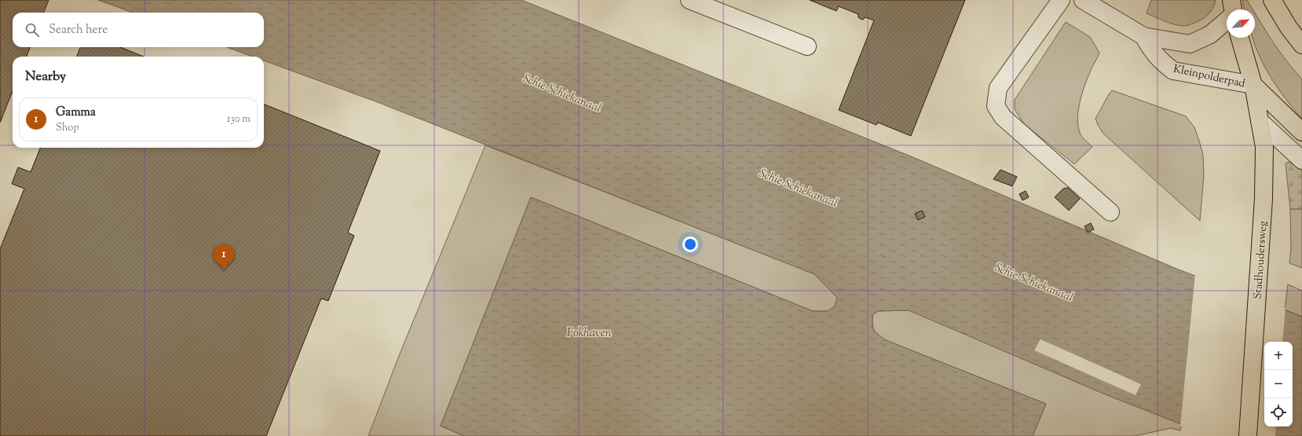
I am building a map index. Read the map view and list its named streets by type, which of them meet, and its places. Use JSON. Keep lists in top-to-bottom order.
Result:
{
  "streets": {
    "main road": ["Stadhoudersweg"],
    "street": ["Kleinpolderpad"]
  },
  "crossings": [
    ["Kleinpolderpad", "Stadhoudersweg"]
  ],
  "water": ["Schie-Schiekanaal", "Fokhaven"],
  "north": "top right",
  "page": {
    "search": "Search here",
    "heading": "Nearby",
    "list": [
      {
        "mark": "1",
        "name": "Gamma",
        "note": "Shop",
        "value": "130 m"
      }
    ],
    "pins": "1",
    "map_buttons": ["+", "−"]
  }
}
